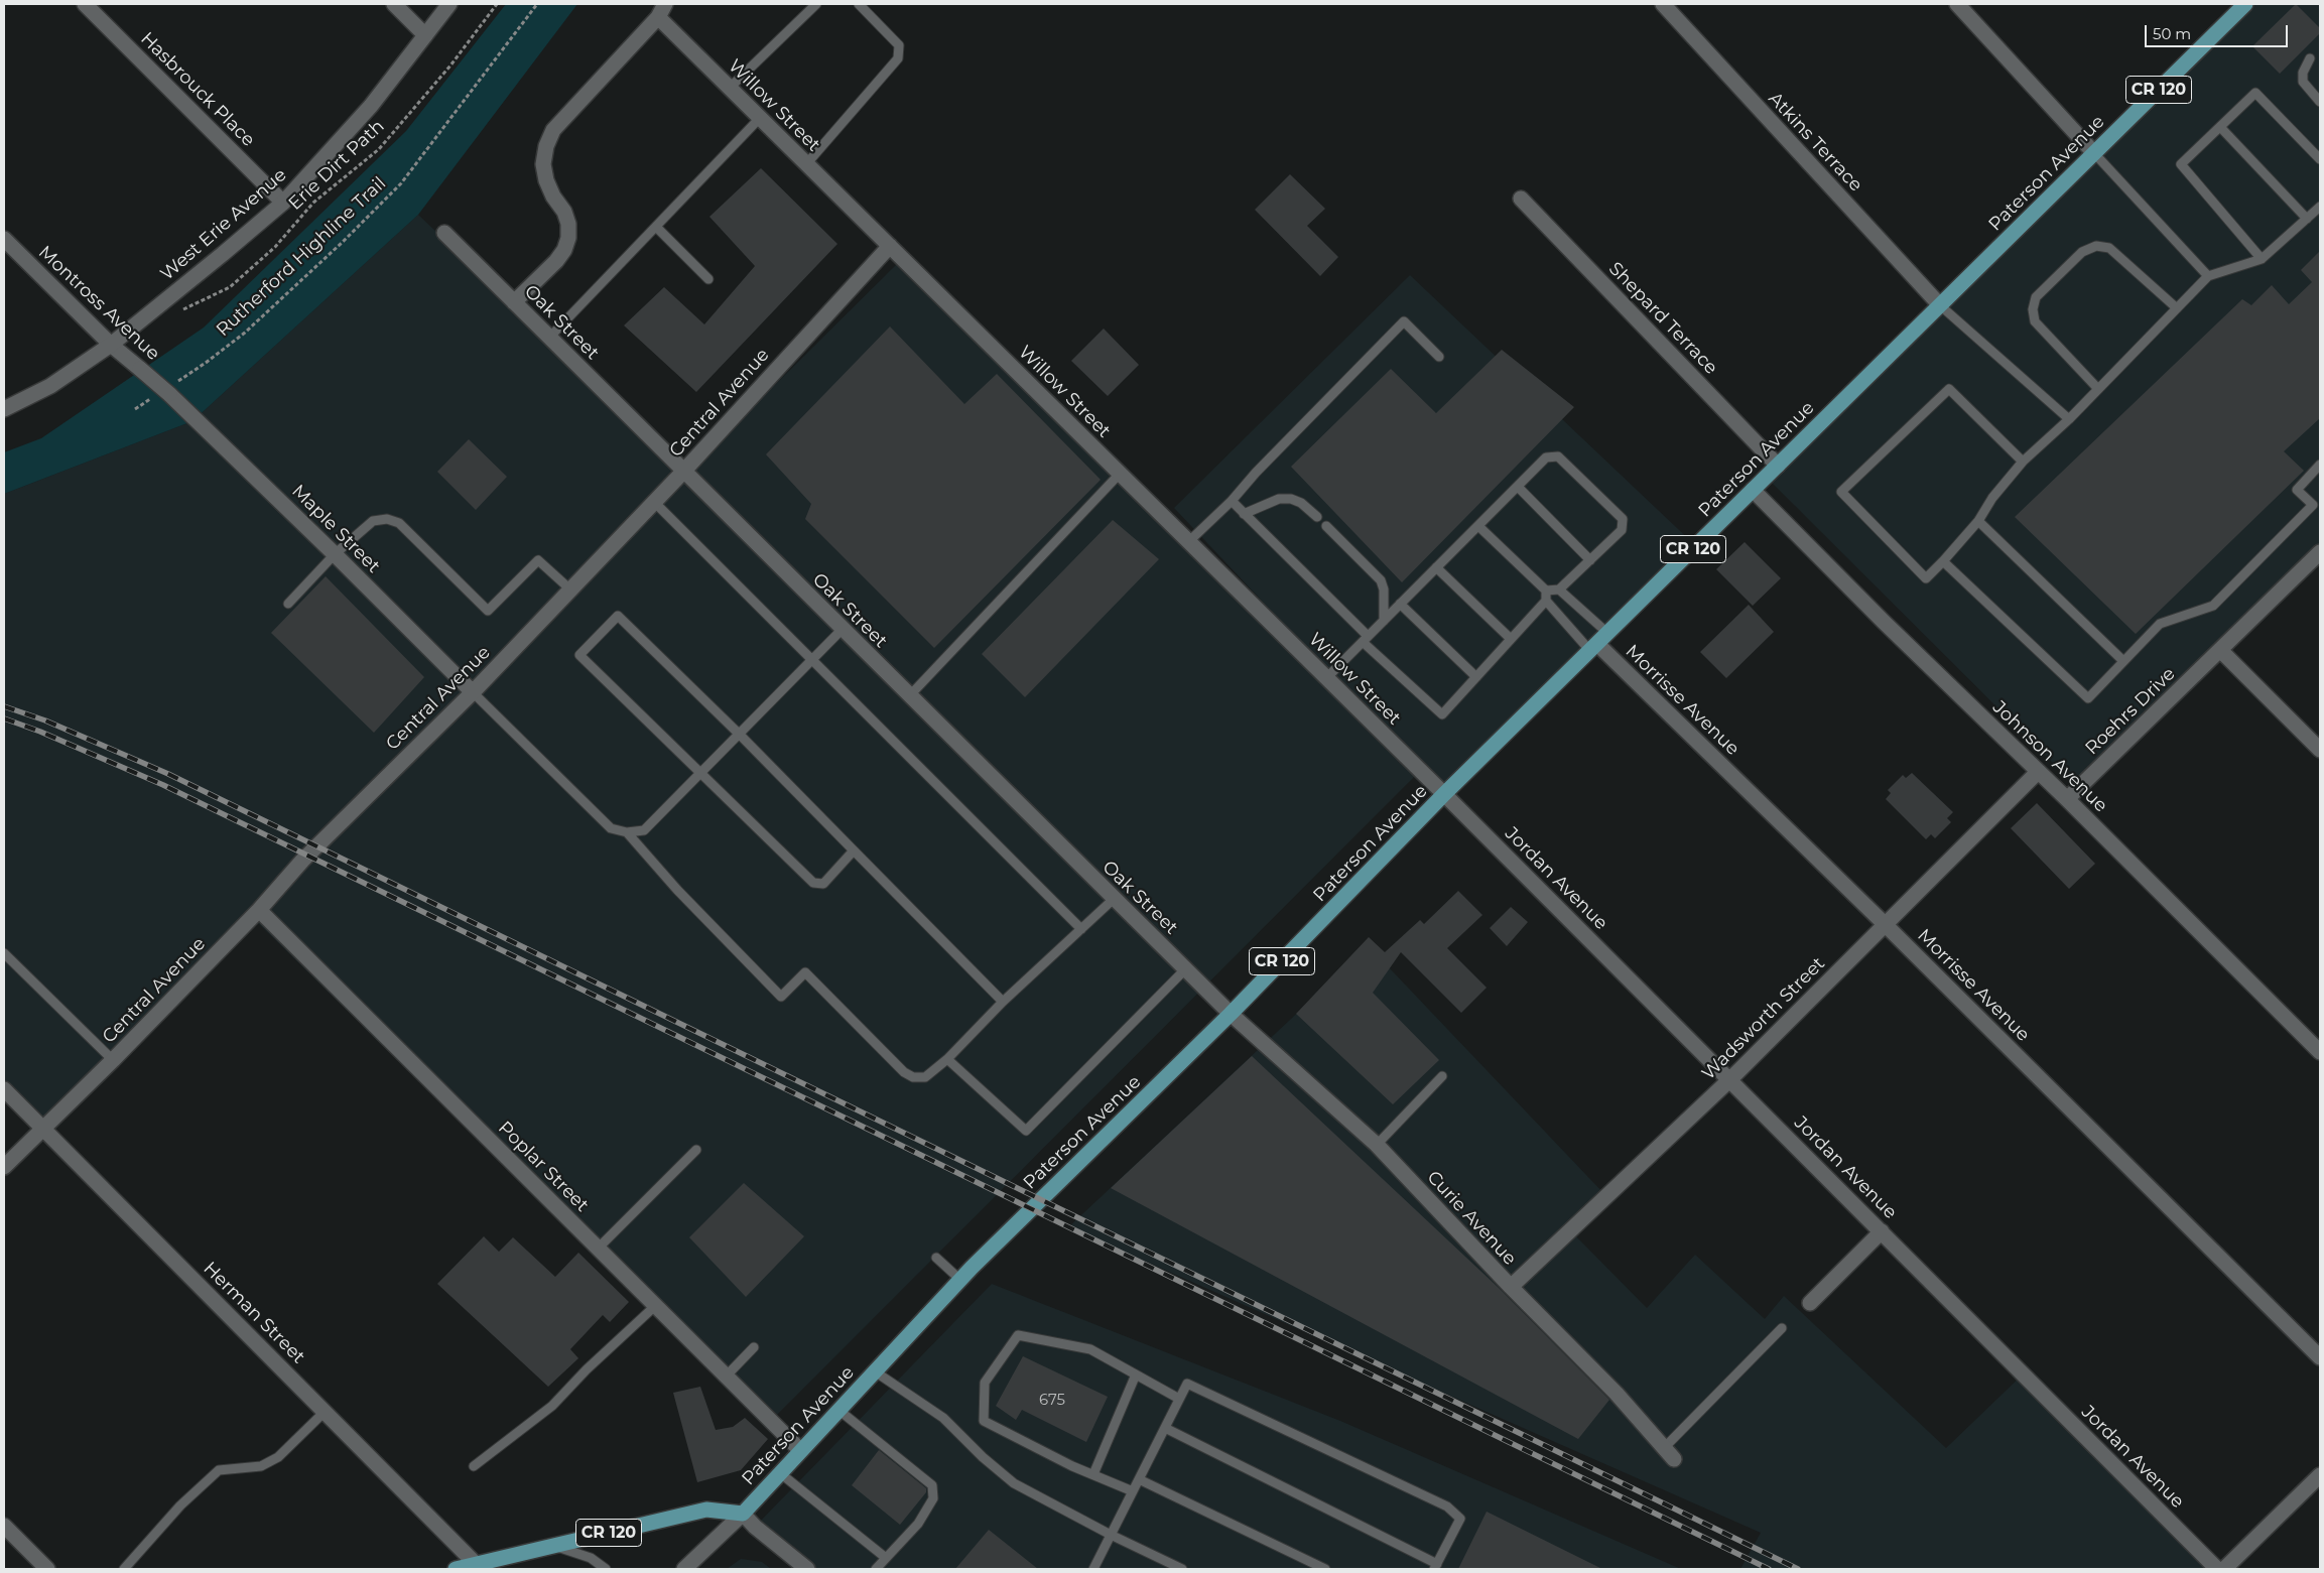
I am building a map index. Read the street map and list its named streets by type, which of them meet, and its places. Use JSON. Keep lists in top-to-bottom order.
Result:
{
  "streets": {
    "main road": ["CR 120", "Paterson Avenue"],
    "street": [
      "Hasbrouck Place",
      "Willow Street",
      "Atkins Terrace",
      "West Erie Avenue",
      "Montross Avenue",
      "Shepard Terrace",
      "Oak Street",
      "Central Avenue",
      "Maple Street",
      "Morrisse Avenue",
      "Roehrs Drive",
      "Johnson Avenue",
      "Jordan Avenue",
      "Wadsworth Street",
      "Poplar Street",
      "Curie Avenue",
      "Herman Street"
    ],
    "path": ["Erie Dirt Path", "Rutherford Highline Trail"]
  },
  "crossings": [
    ["Hasbrouck Place", "West Erie Avenue"],
    ["Willow Street", "Paterson Avenue"],
    ["Willow Street", "Central Avenue"],
    ["Willow Street", "Jordan Avenue"],
    ["Atkins Terrace", "Paterson Avenue"],
    ["Paterson Avenue", "Shepard Terrace"],
    ["Paterson Avenue", "Oak Street"],
    ["Paterson Avenue", "Morrisse Avenue"],
    ["Paterson Avenue", "Johnson Avenue"],
    ["Paterson Avenue", "Jordan Avenue"],
    ["Paterson Avenue", "Poplar Street"],
    ["Paterson Avenue", "Curie Avenue"],
    ["Paterson Avenue", "Herman Street"],
    ["West Erie Avenue", "Montross Avenue"],
    ["Rutherford Highline Trail", "Montross Avenue"],
    ["Rutherford Highline Trail", "Maple Street"],
    ["Montross Avenue", "Maple Street"],
    ["Oak Street", "Central Avenue"],
    ["Oak Street", "Curie Avenue"],
    ["Central Avenue", "Maple Street"],
    ["Central Avenue", "Poplar Street"],
    ["Central Avenue", "Herman Street"],
    ["Morrisse Avenue", "Wadsworth Street"],
    ["Roehrs Drive", "Johnson Avenue"],
    ["Johnson Avenue", "Wadsworth Street"],
    ["Jordan Avenue", "Wadsworth Street"],
    ["Wadsworth Street", "Curie Avenue"]
  ],
  "house_numbers": ["675"],
  "scale_bar": "50 m"
}
